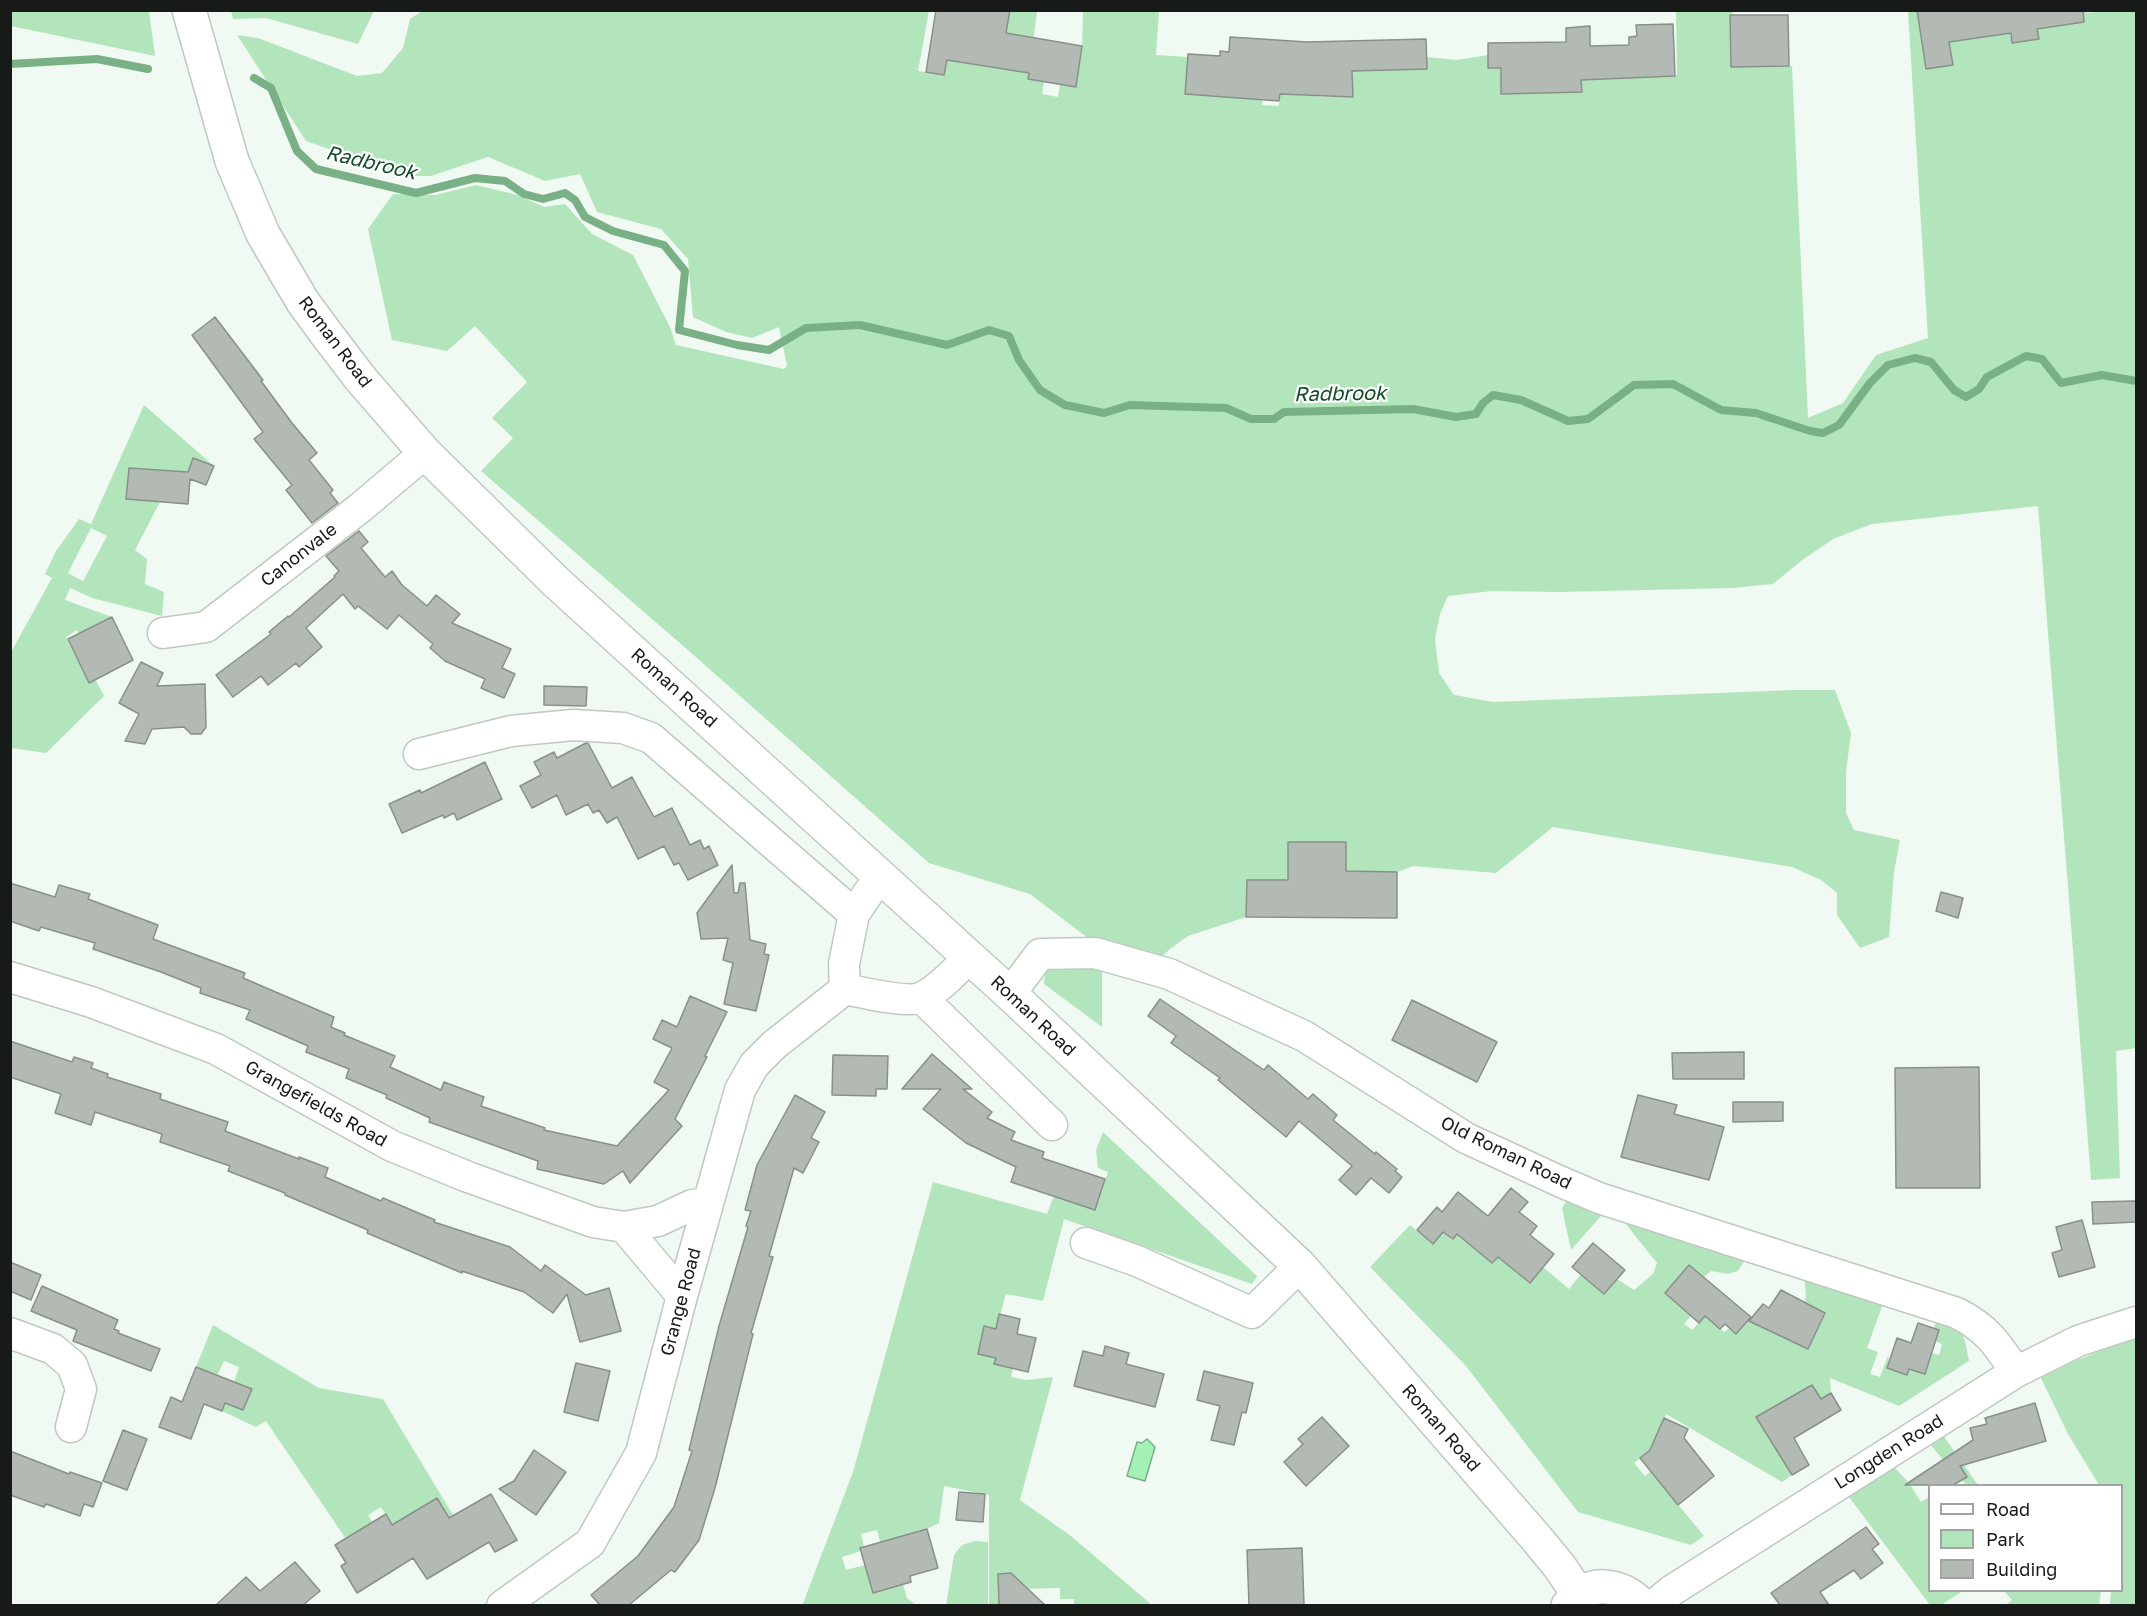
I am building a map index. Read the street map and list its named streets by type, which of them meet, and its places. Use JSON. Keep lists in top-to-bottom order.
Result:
{
  "streets": {
    "main road": ["Roman Road"],
    "street": [
      "Canonvale",
      "Grangefields Road",
      "Old Roman Road",
      "Grange Road",
      "Longden Road"
    ]
  },
  "crossings": [
    ["Roman Road", "Canonvale"],
    ["Roman Road", "Old Roman Road"],
    ["Grangefields Road", "Grange Road"],
    ["Old Roman Road", "Longden Road"]
  ],
  "water": ["Radbrook"],
  "legend": ["Road", "Park", "Building"]
}
